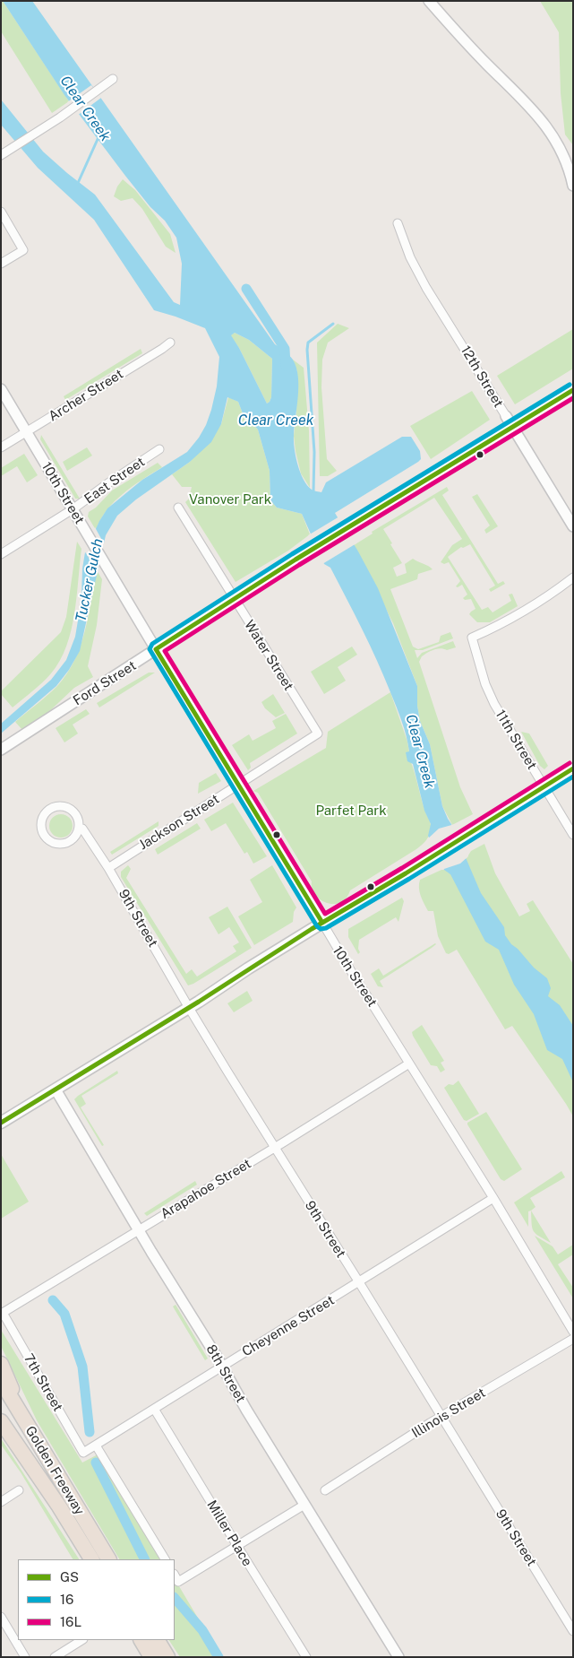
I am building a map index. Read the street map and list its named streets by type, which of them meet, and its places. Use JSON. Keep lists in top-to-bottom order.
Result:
{
  "streets": {
    "highway": ["Golden Freeway"],
    "main road": ["10th Street", "Ford Street"],
    "street": [
      "12th Street",
      "Archer Street",
      "East Street",
      "Water Street",
      "11th Street",
      "Jackson Street",
      "9th Street",
      "Arapahoe Street",
      "Cheyenne Street",
      "8th Street",
      "7th Street",
      "Illinois Street",
      "Miller Place"
    ]
  },
  "crossings": [
    ["12th Street", "Ford Street"],
    ["Archer Street", "10th Street"],
    ["East Street", "10th Street"],
    ["10th Street", "Ford Street"],
    ["10th Street", "Jackson Street"],
    ["10th Street", "Arapahoe Street"],
    ["10th Street", "Cheyenne Street"],
    ["Water Street", "Ford Street"],
    ["Water Street", "Jackson Street"],
    ["Jackson Street", "9th Street"],
    ["9th Street", "Arapahoe Street"],
    ["9th Street", "Cheyenne Street"],
    ["9th Street", "Illinois Street"],
    ["Arapahoe Street", "8th Street"],
    ["Arapahoe Street", "7th Street"],
    ["Cheyenne Street", "8th Street"],
    ["Cheyenne Street", "7th Street"],
    ["Cheyenne Street", "Miller Place"]
  ],
  "water": ["Clear Creek", "Tucker Gulch"],
  "parks": ["Vanover Park", "Parfet Park"],
  "lines": ["transit line 16", "transit line GS", "transit line 16L"],
  "legend": ["GS", "16", "16L"]
}
